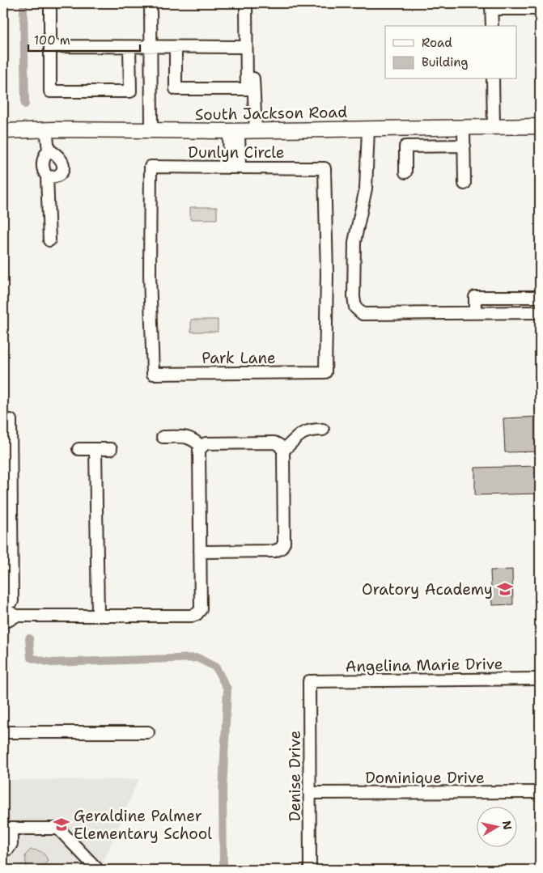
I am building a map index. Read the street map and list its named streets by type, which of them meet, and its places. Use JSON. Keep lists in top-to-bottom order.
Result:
{
  "streets": {
    "main road": ["South Jackson Road"],
    "street": [
      "Dunlyn Circle",
      "Park Lane",
      "Angelina Marie Drive",
      "Denise Drive",
      "Dominique Drive"
    ]
  },
  "crossings": [
    ["Dunlyn Circle", "Park Lane"],
    ["Angelina Marie Drive", "Denise Drive"],
    ["Denise Drive", "Dominique Drive"]
  ],
  "places": {
    "school or university": ["Oratory Academy", "Geraldine Palmer Elementary School"]
  },
  "legend": ["Road", "Building"],
  "scale_bar": "100 m",
  "north": "right"
}
